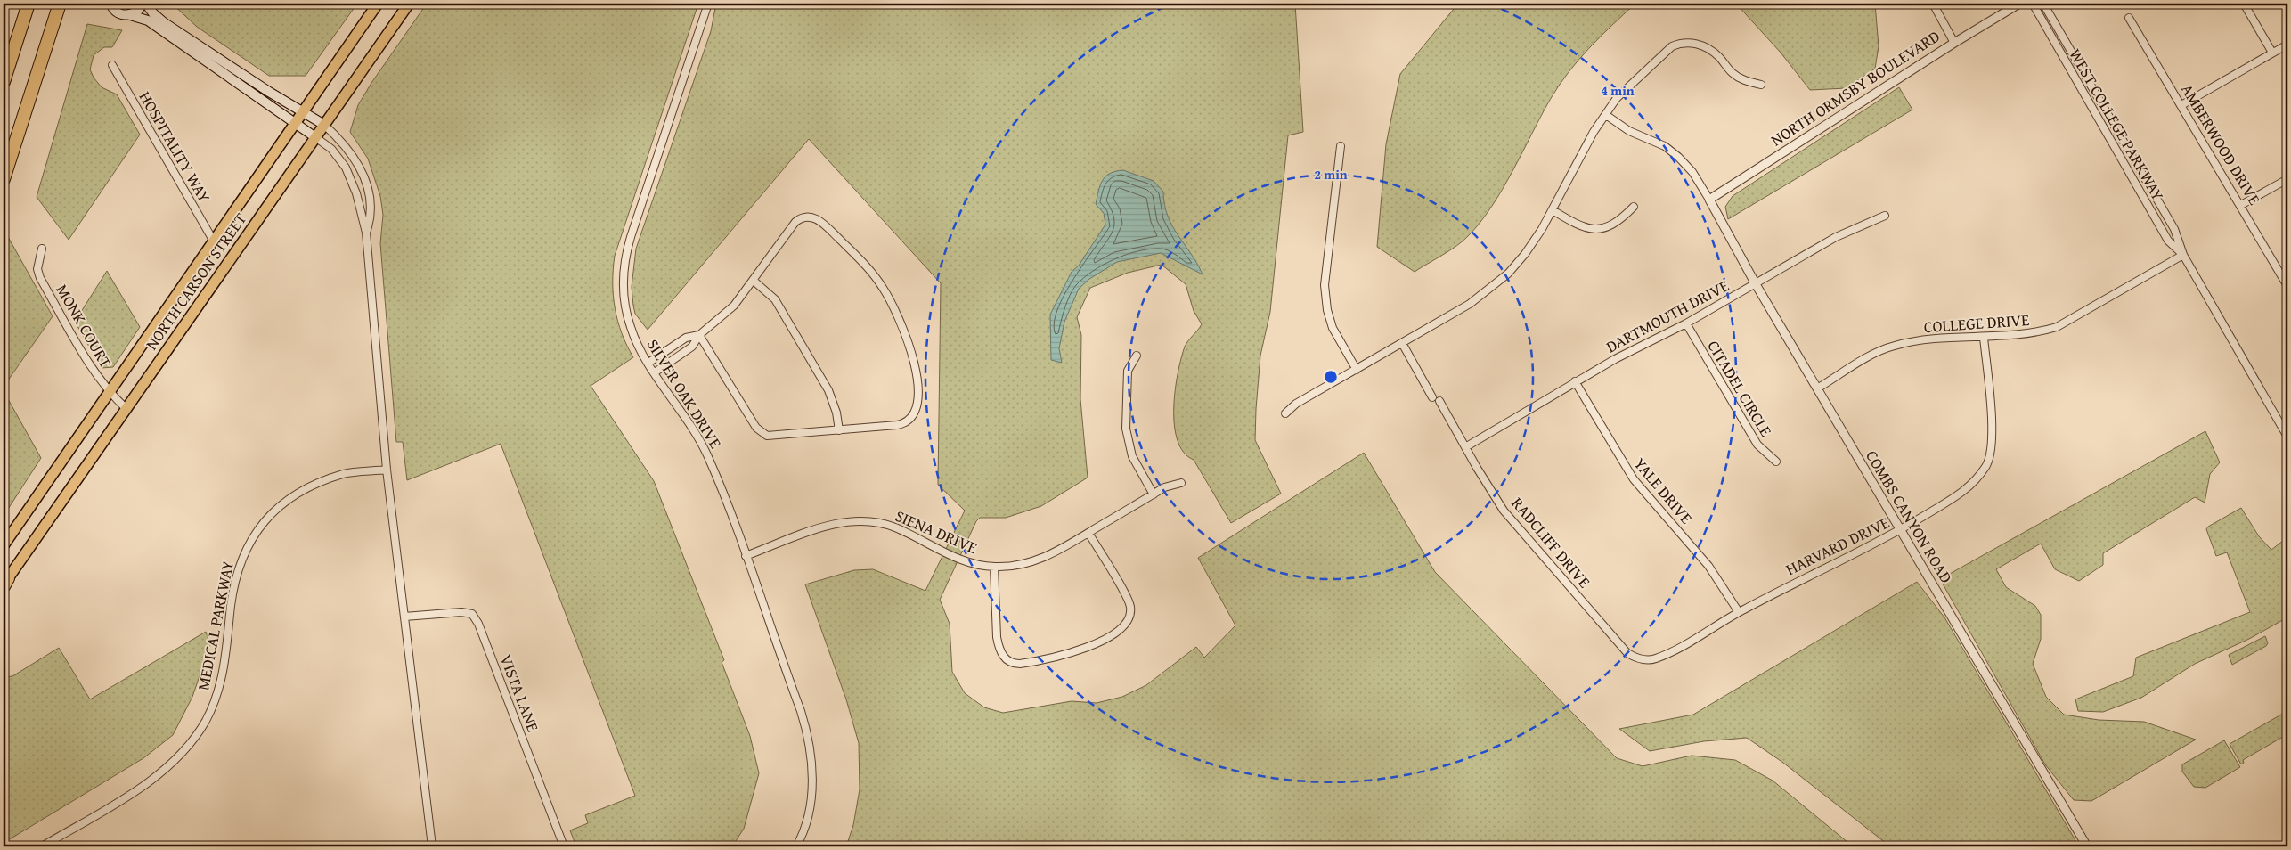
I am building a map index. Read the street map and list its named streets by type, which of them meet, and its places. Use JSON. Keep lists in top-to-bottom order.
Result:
{
  "streets": {
    "main road": ["NORTH CARSON STREET"],
    "street": [
      "NORTH ORMSBY BOULEVARD",
      "WEST COLLEGE PARKWAY",
      "AMBERWOOD DRIVE",
      "HOSPITALITY WAY",
      "DARTMOUTH DRIVE",
      "COLLEGE DRIVE",
      "MONK COURT",
      "CITADEL CIRCLE",
      "SILVER OAK DRIVE",
      "YALE DRIVE",
      "COMBS CANYON ROAD",
      "SIENA DRIVE",
      "RADCLIFF DRIVE",
      "HARVARD DRIVE",
      "MEDICAL PARKWAY",
      "VISTA LANE"
    ]
  },
  "crossings": [
    ["NORTH ORMSBY BOULEVARD", "COMBS CANYON ROAD"],
    ["WEST COLLEGE PARKWAY", "COLLEGE DRIVE"],
    ["HOSPITALITY WAY", "NORTH CARSON STREET"],
    ["NORTH CARSON STREET", "MONK COURT"],
    ["DARTMOUTH DRIVE", "CITADEL CIRCLE"],
    ["DARTMOUTH DRIVE", "YALE DRIVE"],
    ["DARTMOUTH DRIVE", "COMBS CANYON ROAD"],
    ["DARTMOUTH DRIVE", "RADCLIFF DRIVE"],
    ["COLLEGE DRIVE", "COMBS CANYON ROAD"],
    ["COLLEGE DRIVE", "HARVARD DRIVE"],
    ["SILVER OAK DRIVE", "SIENA DRIVE"],
    ["YALE DRIVE", "HARVARD DRIVE"],
    ["COMBS CANYON ROAD", "HARVARD DRIVE"],
    ["RADCLIFF DRIVE", "HARVARD DRIVE"]
  ],
  "rings": ["4 min", "2 min"]
}
